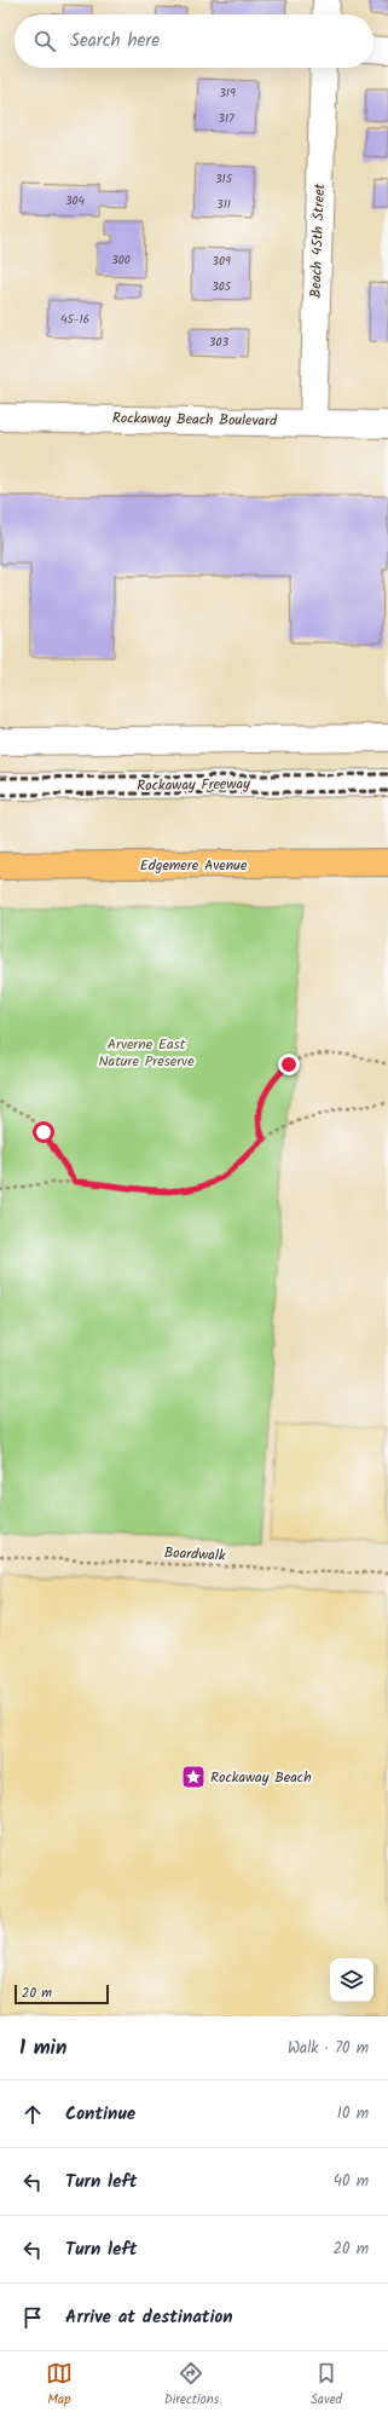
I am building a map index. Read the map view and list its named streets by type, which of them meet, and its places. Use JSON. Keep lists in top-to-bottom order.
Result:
{
  "streets": {
    "main road": ["Edgemere Avenue"],
    "street": ["Beach 45th Street", "Rockaway Beach Boulevard", "Rockaway Freeway"],
    "path": ["Boardwalk"]
  },
  "crossings": [
    ["Beach 45th Street", "Rockaway Beach Boulevard"]
  ],
  "parks": ["Arverne East Nature Preserve"],
  "places": {
    "place": ["Rockaway Beach"]
  },
  "house_numbers": [
    "319",
    "317",
    "315",
    "304",
    "311",
    "300",
    "309",
    "305",
    "45-16",
    "303"
  ],
  "scale_bar": "20 m",
  "page": {
    "search": "Search here",
    "scale": "20 m",
    "heading": ["1 min", "Walk · 70 m"],
    "list": [
      ["Continue", "10 m"],
      ["Turn left", "40 m"],
      ["Turn left", "20 m"],
      "Arrive at destination"
    ],
    "nav": ["Map", "Directions", "Saved"]
  }
}
